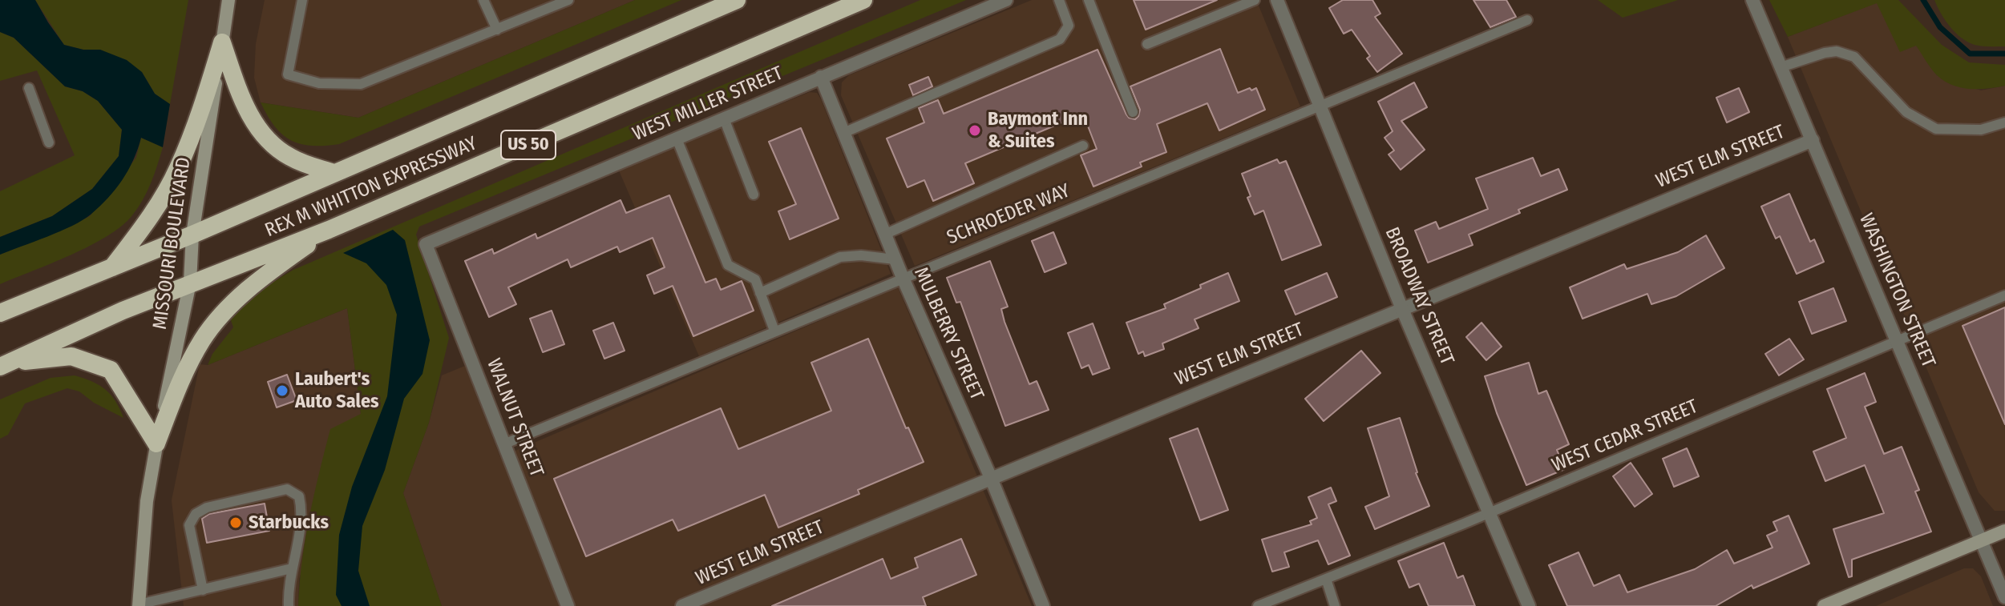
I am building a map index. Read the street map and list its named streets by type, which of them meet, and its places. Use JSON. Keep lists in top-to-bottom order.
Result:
{
  "streets": {
    "highway": ["US 50", "REX M WHITTON EXPRESSWAY"],
    "main road": ["MISSOURI BOULEVARD"],
    "street": [
      "WEST MILLER STREET",
      "WEST ELM STREET",
      "WASHINGTON STREET",
      "BROADWAY STREET",
      "MULBERRY STREET",
      "WALNUT STREET"
    ],
    "lane": ["SCHROEDER WAY", "WEST CEDAR STREET"]
  },
  "crossings": [
    ["WEST MILLER STREET", "MULBERRY STREET"],
    ["WEST MILLER STREET", "WALNUT STREET"],
    ["WEST ELM STREET", "WASHINGTON STREET"],
    ["WEST ELM STREET", "BROADWAY STREET"],
    ["WEST ELM STREET", "MULBERRY STREET"],
    ["REX M WHITTON EXPRESSWAY", "MISSOURI BOULEVARD"],
    ["SCHROEDER WAY", "BROADWAY STREET"],
    ["SCHROEDER WAY", "MULBERRY STREET"],
    ["SCHROEDER WAY", "WALNUT STREET"],
    ["WASHINGTON STREET", "WEST CEDAR STREET"],
    ["BROADWAY STREET", "WEST CEDAR STREET"]
  ],
  "places": ["Baymont Inn & Suites", "Laubert's Auto Sales", "Starbucks"]
}
